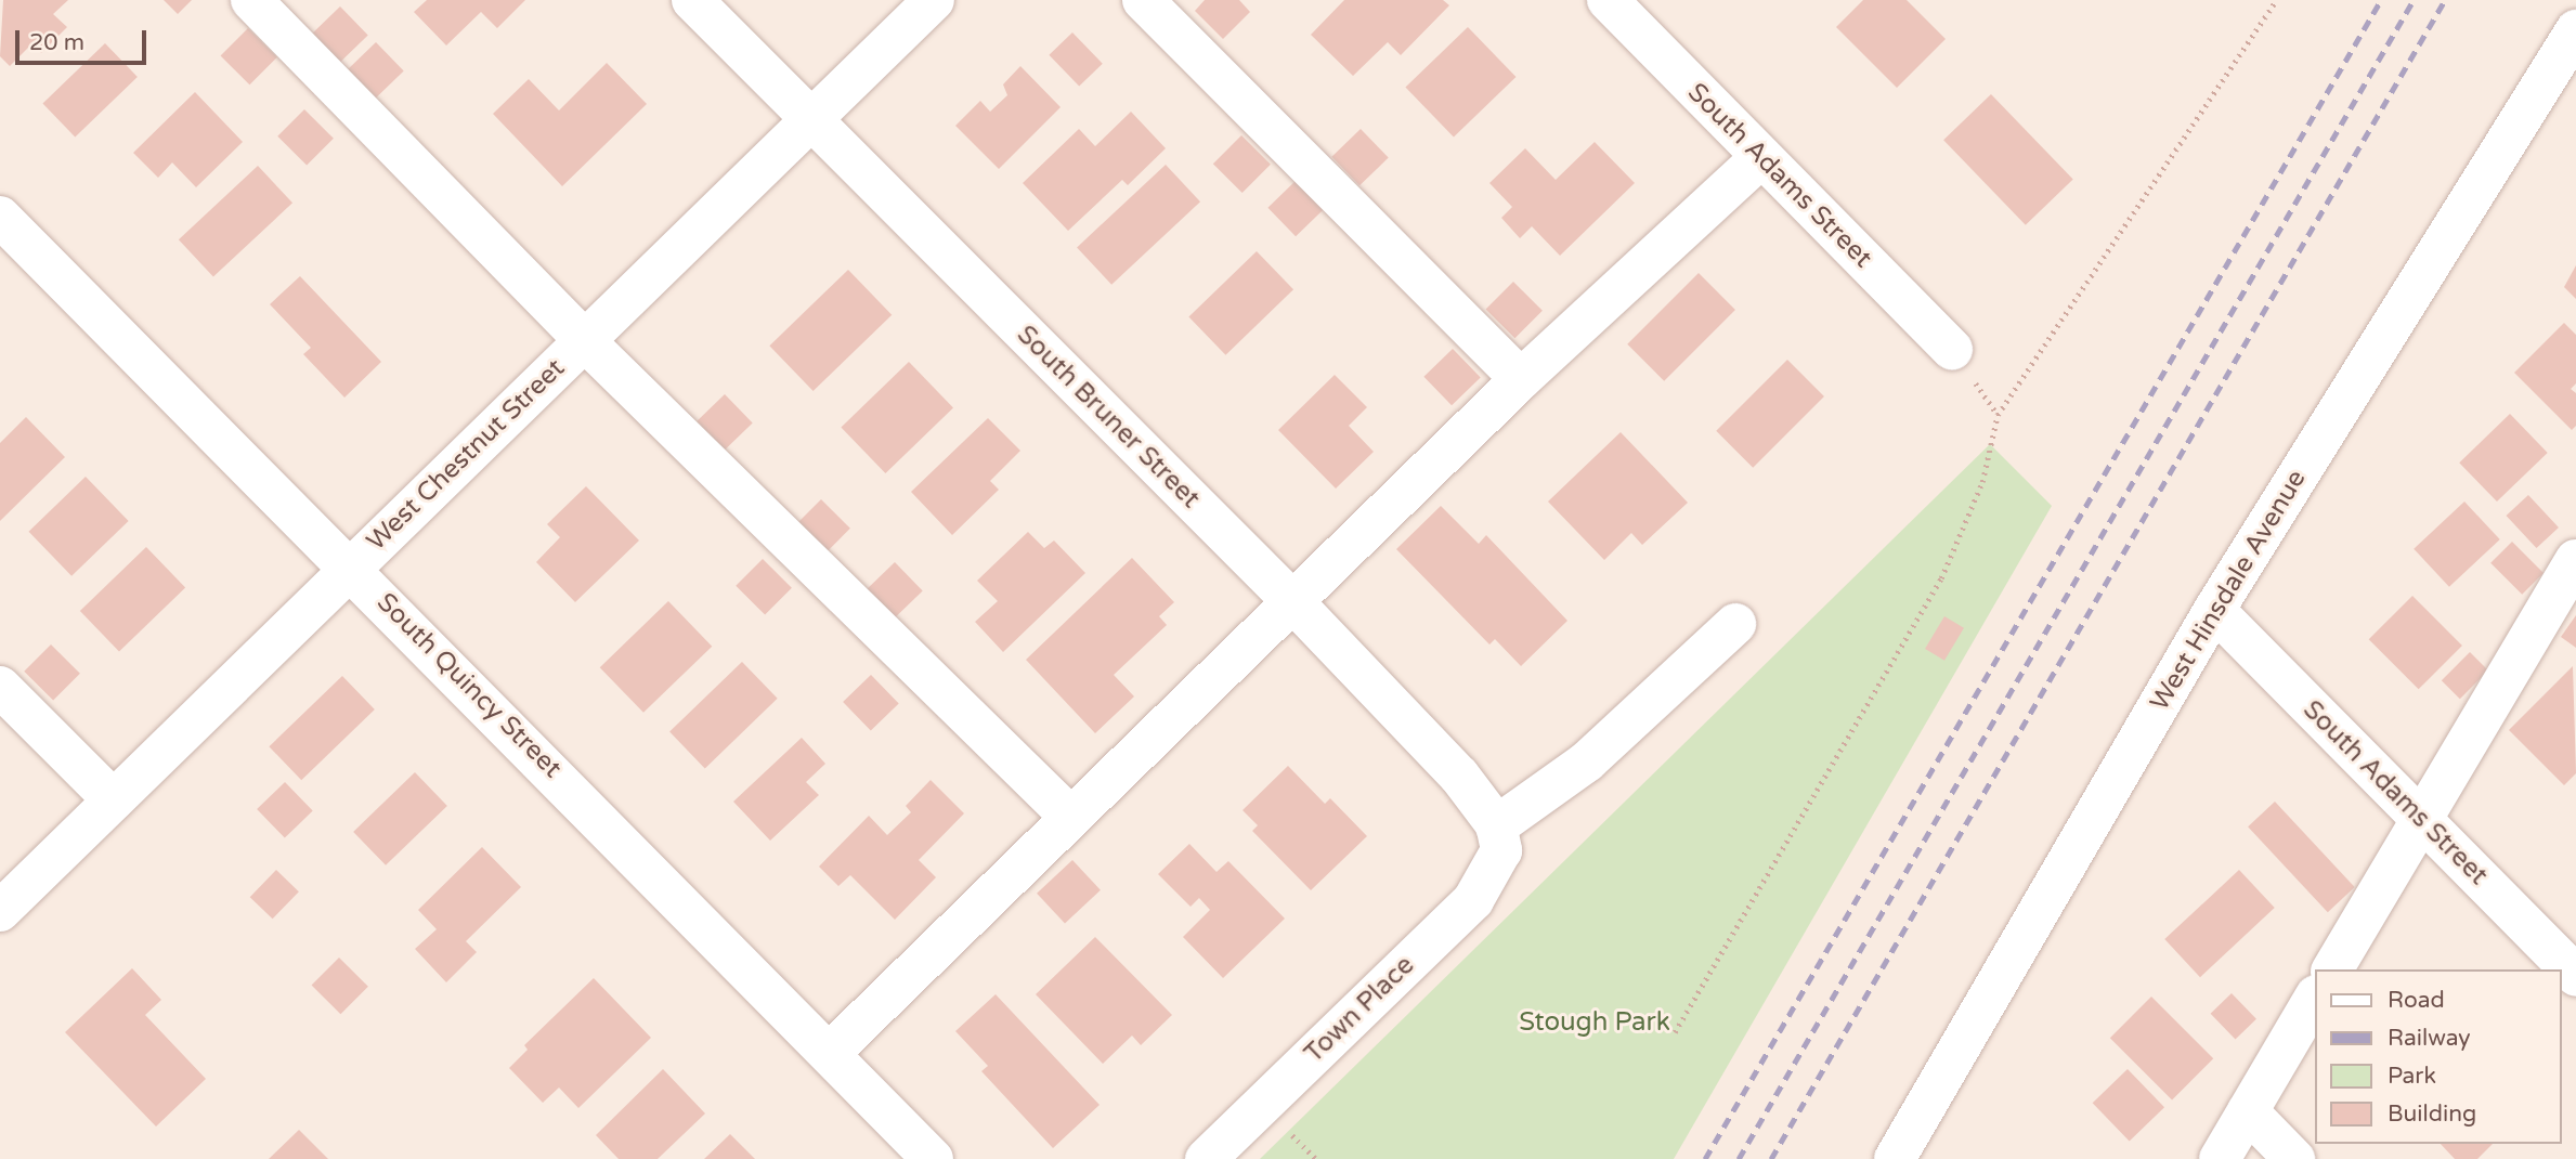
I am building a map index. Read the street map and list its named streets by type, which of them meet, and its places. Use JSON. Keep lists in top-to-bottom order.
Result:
{
  "streets": {
    "street": [
      "South Adams Street",
      "South Bruner Street",
      "West Chestnut Street",
      "West Hinsdale Avenue",
      "South Quincy Street",
      "Town Place"
    ]
  },
  "crossings": [
    ["South Adams Street", "West Hinsdale Avenue"],
    ["South Bruner Street", "West Chestnut Street"],
    ["South Bruner Street", "Town Place"],
    ["West Chestnut Street", "South Quincy Street"]
  ],
  "parks": ["Stough Park"],
  "legend": [
    "Road",
    "Railway",
    "Park",
    "Building"
  ],
  "scale_bar": "20 m"
}
